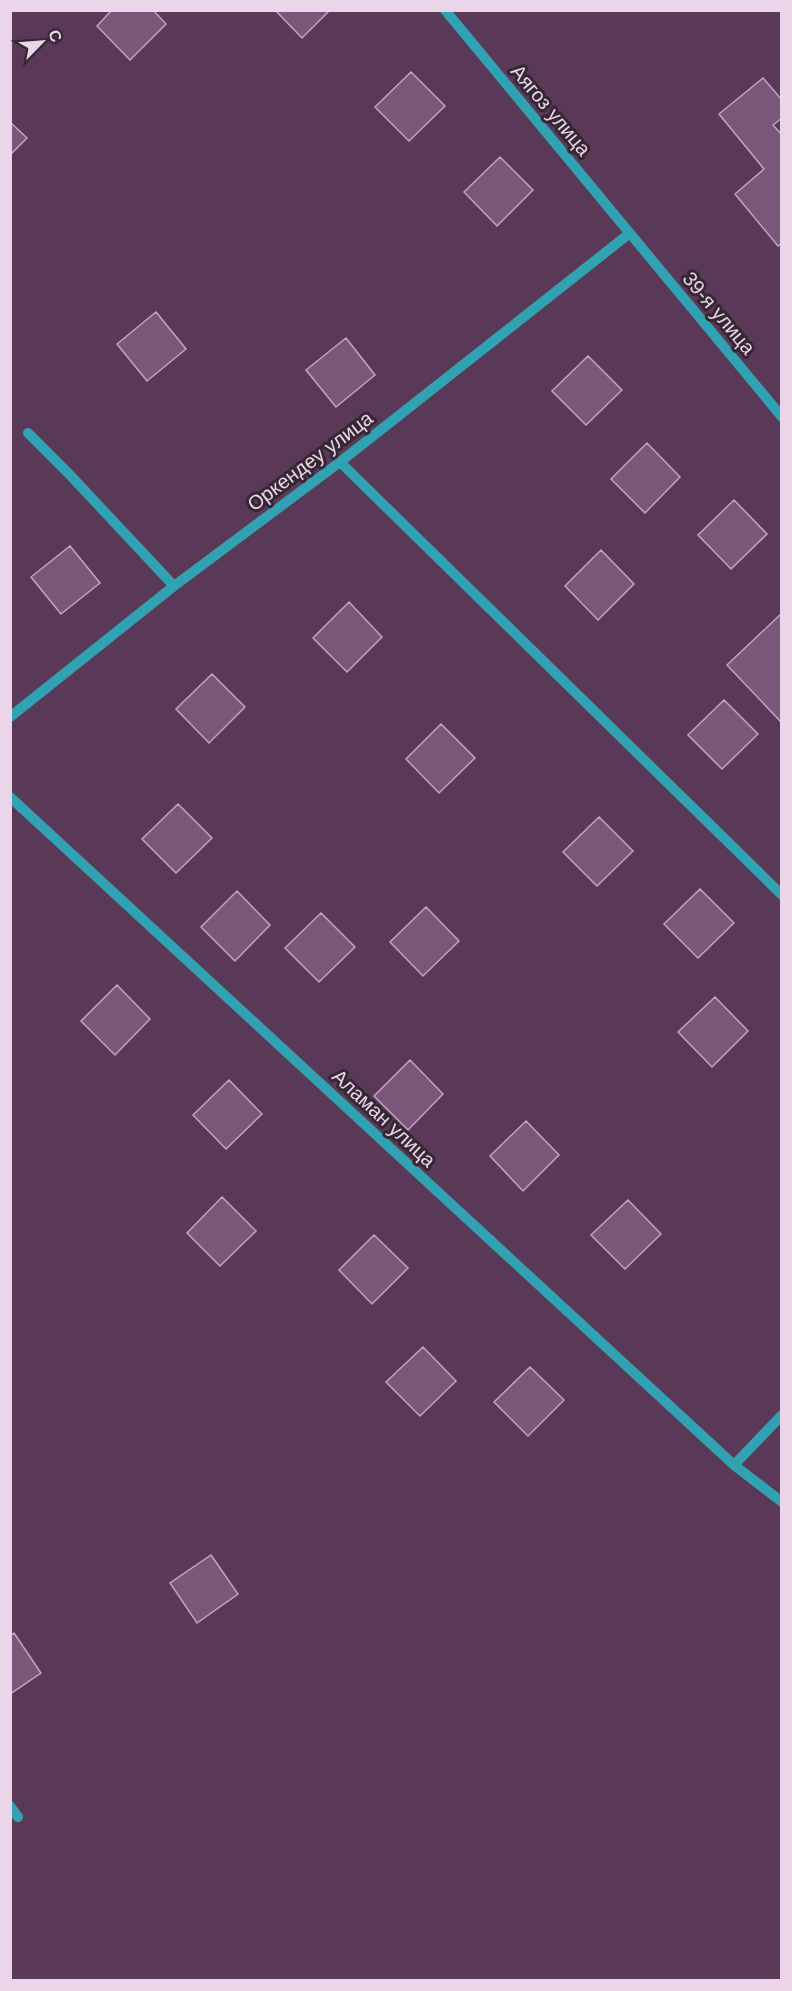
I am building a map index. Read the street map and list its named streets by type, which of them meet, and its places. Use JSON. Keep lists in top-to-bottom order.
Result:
{
  "streets": {
    "street": [
      "Аягоз улица",
      "39-я улица",
      "Оркендеу улица",
      "Аламан улица"
    ]
  },
  "crossings": [
    ["Аягоз улица", "39-я улица"],
    ["Аягоз улица", "Оркендеу улица"],
    ["39-я улица", "Оркендеу улица"]
  ],
  "north": "top right"
}
